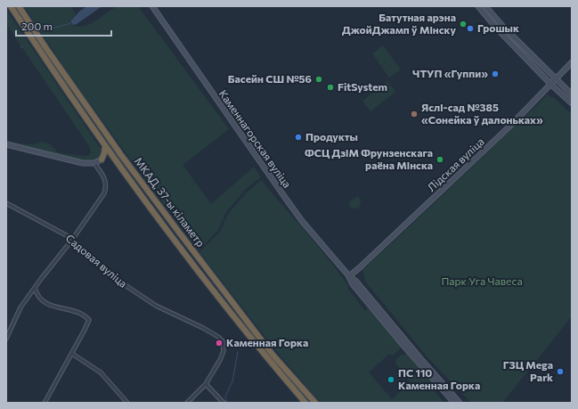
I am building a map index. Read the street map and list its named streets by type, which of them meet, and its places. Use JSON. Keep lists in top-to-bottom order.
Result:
{
  "streets": {
    "highway": ["МКАД, 37-ы кіламетр"],
    "main road": ["Каменнагорская вуліца", "Лідская вуліца"],
    "street": ["Садовая вуліца"]
  },
  "crossings": [
    ["Каменнагорская вуліца", "Лідская вуліца"]
  ],
  "parks": ["Парк Уга Чавеса"],
  "places": [
    "Батутная арэна ДжойДжамп ў Мінску",
    "Грошык",
    "ЧТУП «Гуппи»",
    "Басейн СШ №56",
    "FitSystem",
    "Яслі-сад №385 «Сонейка ў далоньках»",
    "Продукты",
    "ФСЦ ДзіМ Фрунзенскага раёна Мінска",
    "Каменная Горка",
    "ГЗЦ Mega Park",
    "ПС 110 Каменная Горка"
  ],
  "scale_bar": "200 m"
}
